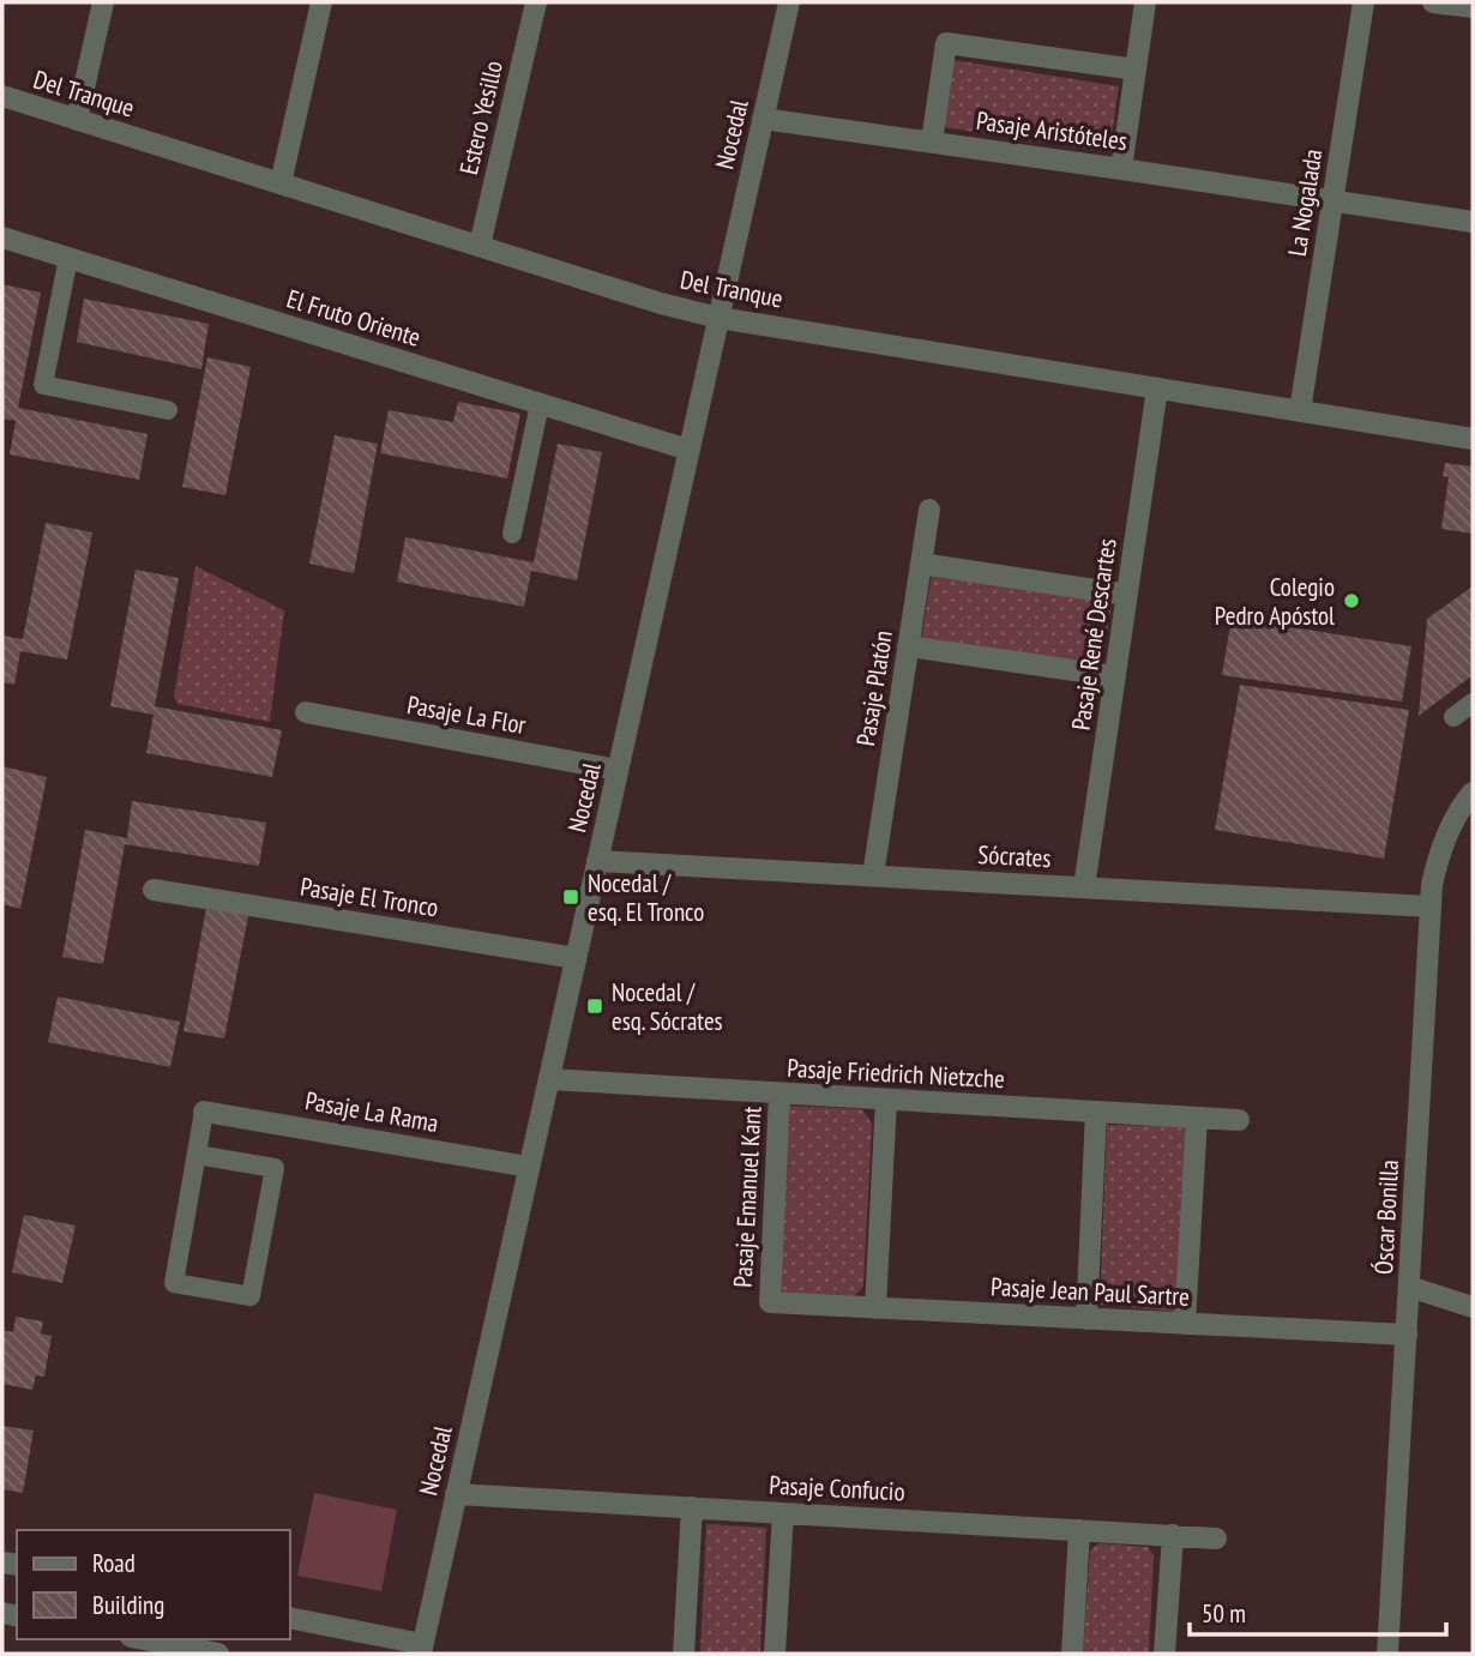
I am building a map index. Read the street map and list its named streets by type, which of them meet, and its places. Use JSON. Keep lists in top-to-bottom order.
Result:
{
  "streets": {
    "street": [
      "Del Tranque",
      "Estero Yesillo",
      "Pasaje Aristóteles",
      "Nocedal",
      "La Nogalada",
      "El Fruto Oriente",
      "Pasaje René Descartes",
      "Pasaje Platón",
      "Pasaje La Flor",
      "Sócrates",
      "Pasaje El Tronco",
      "Pasaje Friedrich Nietzche",
      "Pasaje La Rama",
      "Pasaje Emanuel Kant",
      "Óscar Bonilla",
      "Pasaje Jean Paul Sartre",
      "Pasaje Confucio"
    ]
  },
  "crossings": [
    ["Del Tranque", "Estero Yesillo"],
    ["Del Tranque", "Nocedal"],
    ["Del Tranque", "La Nogalada"],
    ["Del Tranque", "Pasaje René Descartes"],
    ["Pasaje Aristóteles", "Nocedal"],
    ["Pasaje Aristóteles", "La Nogalada"],
    ["Nocedal", "El Fruto Oriente"],
    ["Nocedal", "Pasaje La Flor"],
    ["Nocedal", "Sócrates"],
    ["Nocedal", "Pasaje El Tronco"],
    ["Nocedal", "Pasaje Friedrich Nietzche"],
    ["Nocedal", "Pasaje La Rama"],
    ["Nocedal", "Pasaje Confucio"],
    ["Pasaje René Descartes", "Sócrates"],
    ["Pasaje Platón", "Sócrates"],
    ["Sócrates", "Óscar Bonilla"],
    ["Pasaje Friedrich Nietzche", "Pasaje Emanuel Kant"],
    ["Pasaje Emanuel Kant", "Pasaje Jean Paul Sartre"],
    ["Óscar Bonilla", "Pasaje Jean Paul Sartre"]
  ],
  "places": {
    "other": ["Colegio Pedro Apóstol"],
    "transit": ["Nocedal / esq. El Tronco", "Nocedal / esq. Sócrates"]
  },
  "legend": ["Road", "Building"],
  "scale_bar": "50 m"
}
